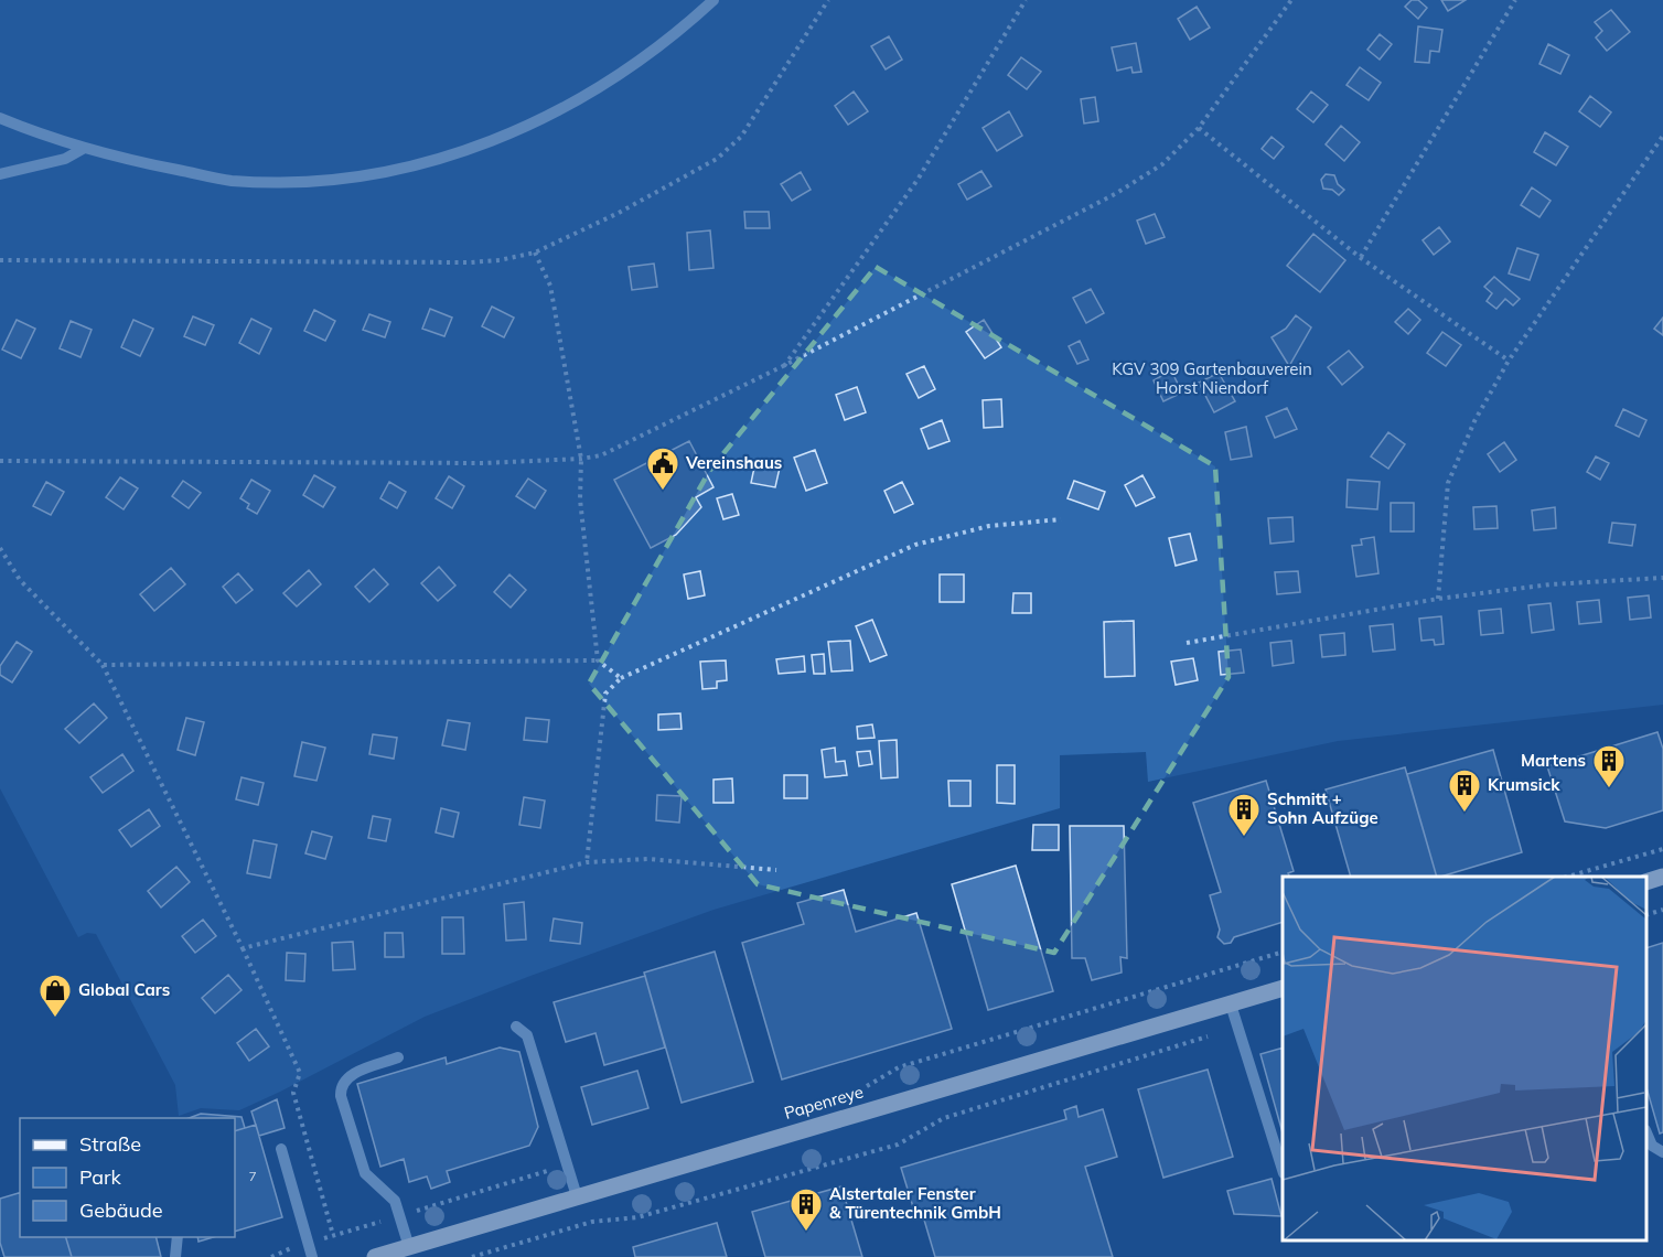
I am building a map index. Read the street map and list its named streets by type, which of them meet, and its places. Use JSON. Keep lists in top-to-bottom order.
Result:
{
  "streets": {
    "main road": ["Papenreye"]
  },
  "parks": ["KGV 309 Gartenbauverein Horst Niendorf"],
  "places": {
    "public building": ["Vereinshaus"],
    "building": [
      "Martens",
      "Krumsick",
      "Schmitt + Sohn Aufzüge",
      "Alstertaler Fenster & Türentechnik GmbH"
    ],
    "shop": ["Global Cars"]
  },
  "house_numbers": ["7"],
  "legend": ["Straße", "Park", "Gebäude"]
}
